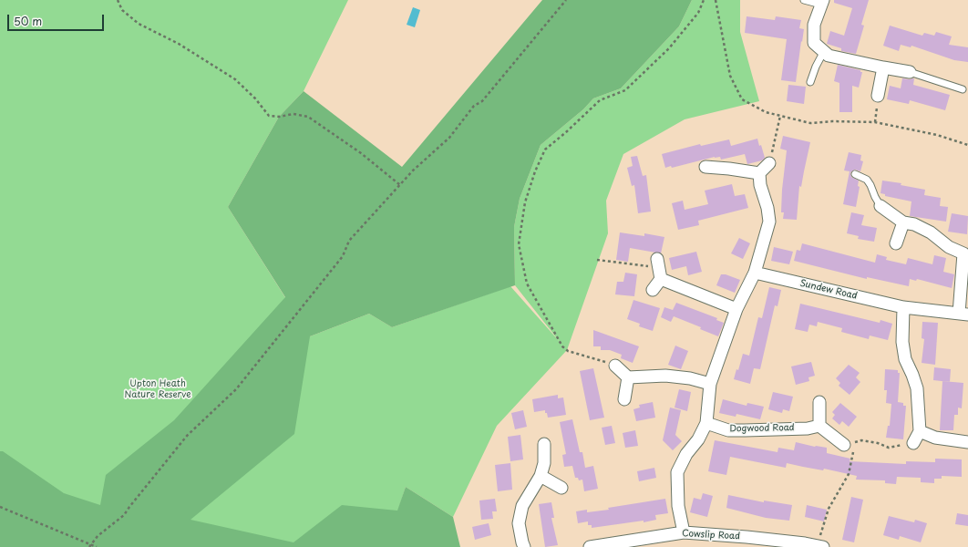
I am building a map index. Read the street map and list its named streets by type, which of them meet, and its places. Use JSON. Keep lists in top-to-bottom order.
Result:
{
  "streets": {
    "street": ["Sundew Road", "Dogwood Road", "Cowslip Road"]
  },
  "parks": ["Upton Heath Nature Reserve"],
  "scale_bar": "50 m"
}
